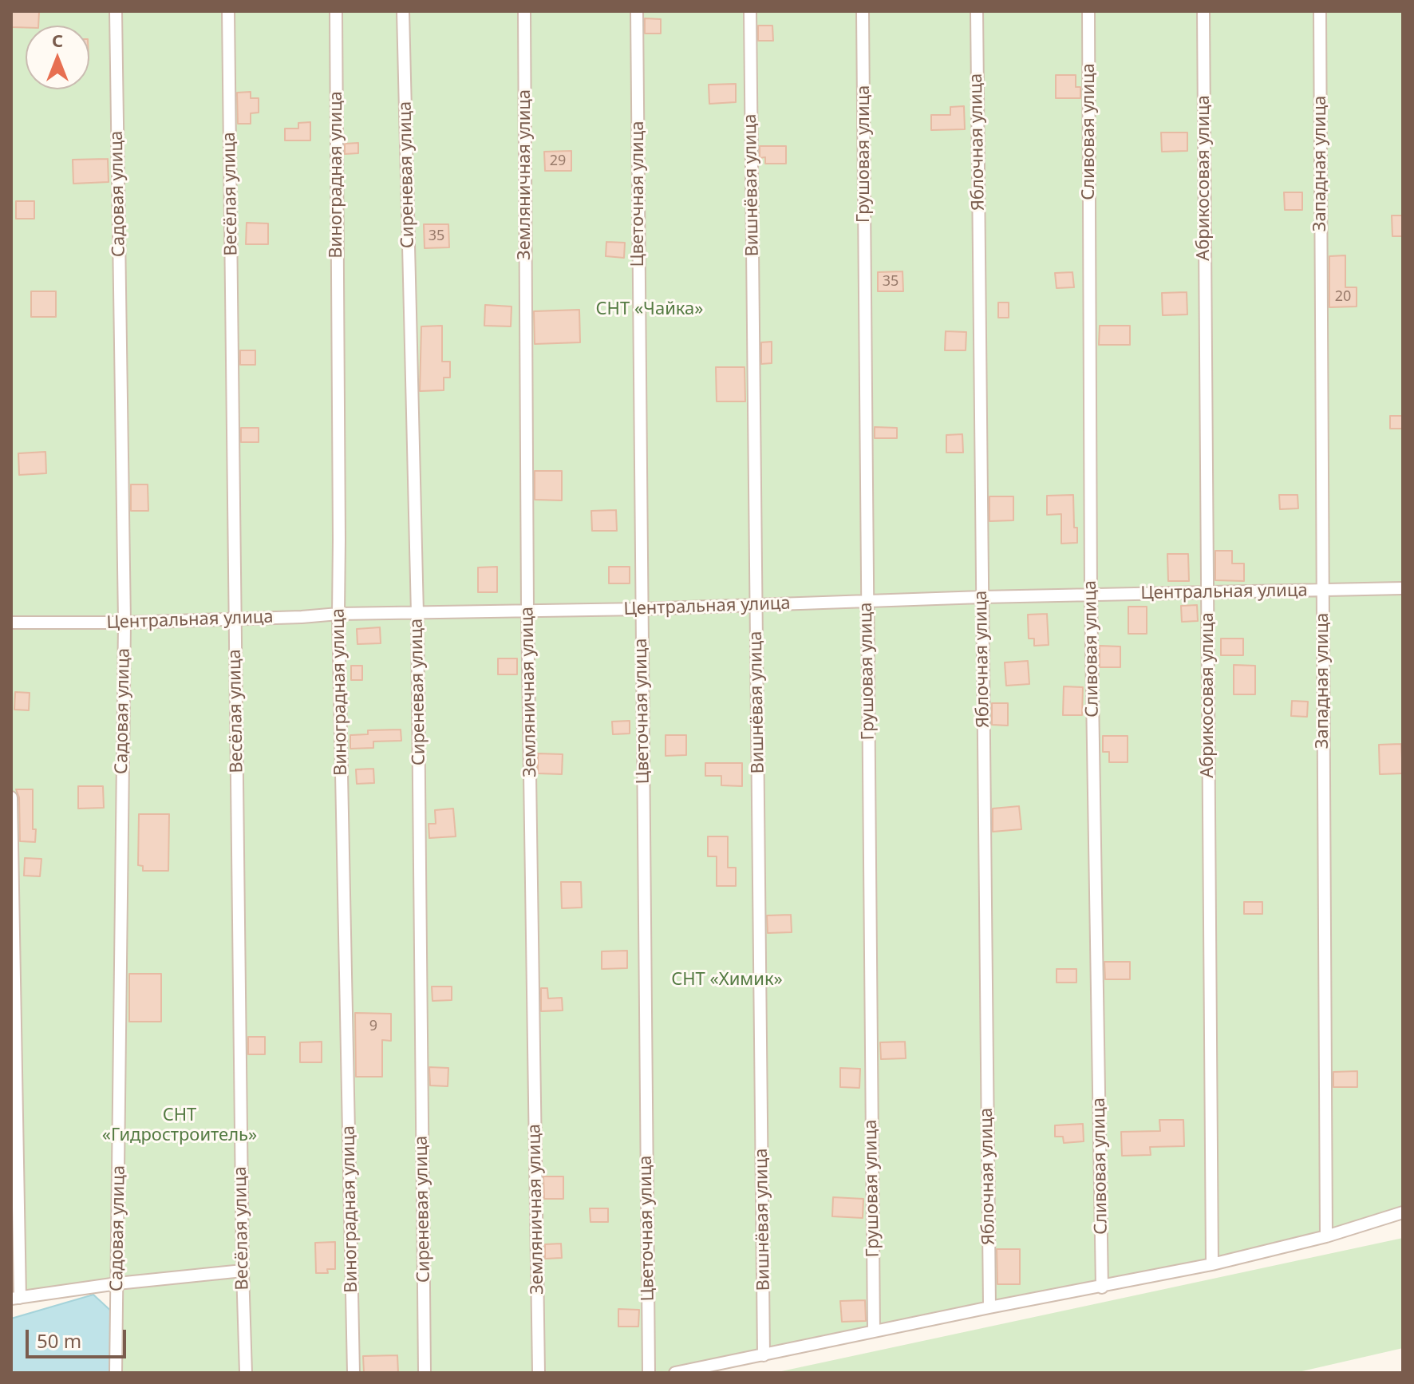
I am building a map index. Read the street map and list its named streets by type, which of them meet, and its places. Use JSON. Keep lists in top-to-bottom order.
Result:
{
  "streets": {
    "street": [
      "Сливовая улица",
      "Яблочная улица",
      "Грушовая улица",
      "Западная улица",
      "Виноградная улица",
      "Сиреневая улица",
      "Земляничная улица",
      "Абрикосовая улица",
      "Вишнёвая улица",
      "Садовая улица",
      "Весёлая улица",
      "Цветочная улица",
      "Центральная улица"
    ]
  },
  "crossings": [
    ["Сливовая улица", "Центральная улица"],
    ["Яблочная улица", "Центральная улица"],
    ["Грушовая улица", "Центральная улица"],
    ["Западная улица", "Центральная улица"],
    ["Виноградная улица", "Центральная улица"],
    ["Сиреневая улица", "Центральная улица"],
    ["Земляничная улица", "Центральная улица"],
    ["Абрикосовая улица", "Центральная улица"],
    ["Вишнёвая улица", "Центральная улица"],
    ["Садовая улица", "Центральная улица"],
    ["Весёлая улица", "Центральная улица"],
    ["Цветочная улица", "Центральная улица"]
  ],
  "parks": ["СНТ «Чайка»", "СНТ «Химик»", "СНТ «Гидростроитель»"],
  "house_numbers": [
    "29",
    "35",
    "35",
    "20",
    "9"
  ],
  "scale_bar": "50 m",
  "north": "top"
}
